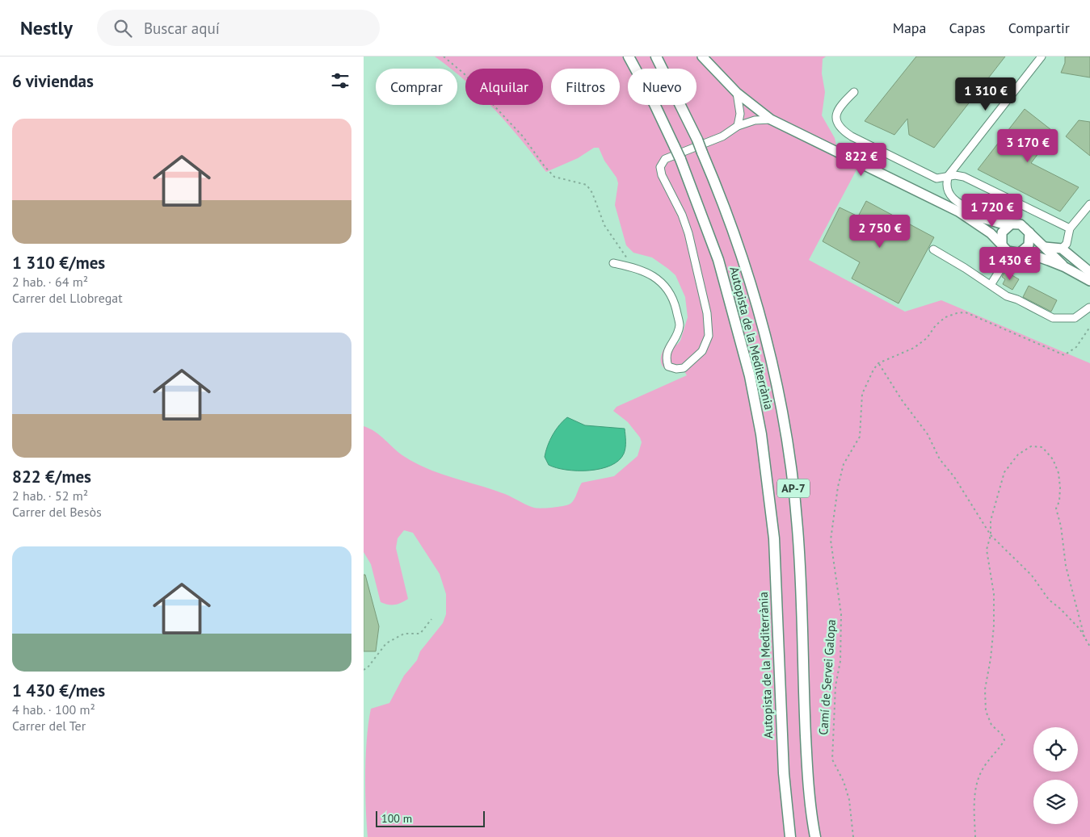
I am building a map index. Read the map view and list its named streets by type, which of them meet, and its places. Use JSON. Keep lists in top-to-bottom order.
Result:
{
  "streets": {
    "highway": ["Autopista de la Mediterrània", "AP-7"],
    "path": ["Camí de Servei Galopa"]
  },
  "scale_bar": "100 m",
  "page": {
    "header": "Nestly",
    "search": "Buscar aquí",
    "nav": ["Mapa", "Capas", "Compartir"],
    "heading": "6 viviendas",
    "chip": [
      "Comprar",
      "Alquilar",
      "Filtros",
      "Nuevo"
    ],
    "price": [
      "1 310 €",
      "3 170 €",
      "822 €",
      "1 720 €",
      "2 750 €",
      "1 430 €"
    ],
    "list": [
      {
        "name": "1 310 €/mes",
        "note": "2 hab. · 64 m² · Carrer del Llobregat"
      },
      {
        "name": "822 €/mes",
        "note": "2 hab. · 52 m² · Carrer del Besòs"
      },
      {
        "name": "1 430 €/mes",
        "note": "4 hab. · 100 m² · Carrer del Ter"
      }
    ],
    "scale": "100 m"
  }
}
